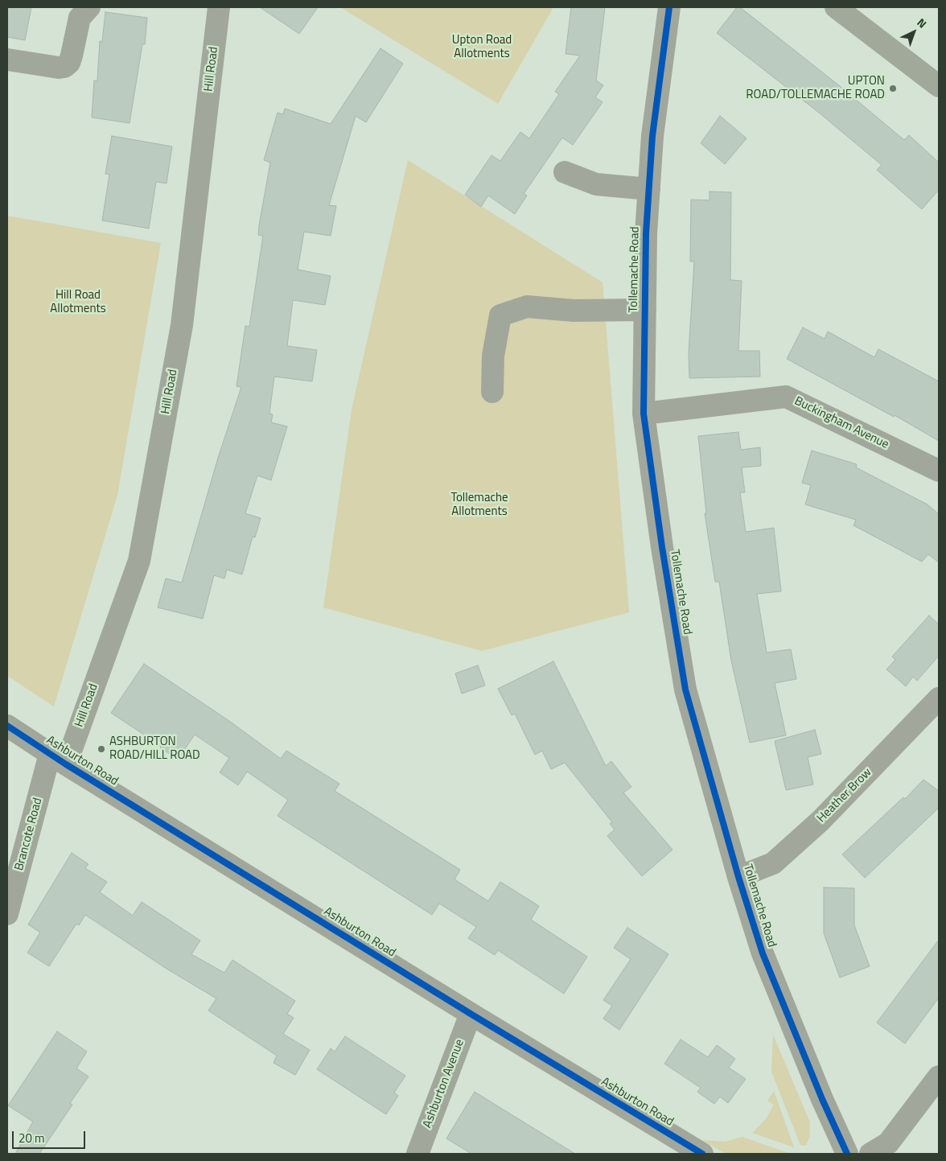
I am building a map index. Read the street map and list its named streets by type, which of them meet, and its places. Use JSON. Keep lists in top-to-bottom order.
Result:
{
  "streets": {
    "street": [
      "Hill Road",
      "Tollemache Road",
      "Buckingham Avenue",
      "Ashburton Road",
      "Heather Brow",
      "Brancote Road",
      "Ashburton Avenue"
    ]
  },
  "crossings": [
    ["Hill Road", "Ashburton Road"],
    ["Hill Road", "Brancote Road"],
    ["Tollemache Road", "Buckingham Avenue"],
    ["Tollemache Road", "Heather Brow"],
    ["Ashburton Road", "Brancote Road"],
    ["Ashburton Road", "Ashburton Avenue"]
  ],
  "parks": ["Upton Road Allotments", "Hill Road Allotments", "Tollemache Allotments"],
  "places": ["UPTON ROAD/TOLLEMACHE ROAD", "ASHBURTON ROAD/HILL ROAD"],
  "scale_bar": "20 m",
  "north": "top right"
}
